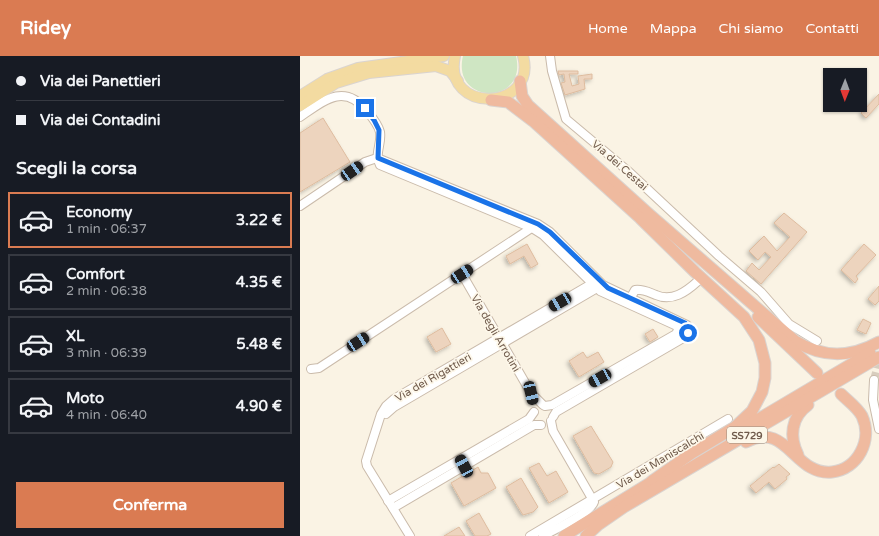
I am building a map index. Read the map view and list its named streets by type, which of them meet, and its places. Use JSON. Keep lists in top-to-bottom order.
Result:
{
  "streets": {
    "highway": ["SS729"],
    "street": [
      "Via dei Cestai",
      "Via degli Arrotini",
      "Via dei Rigattieri",
      "Via dei Maniscalchi"
    ]
  },
  "crossings": [
    ["Via degli Arrotini", "Via dei Rigattieri"]
  ],
  "north": "bottom",
  "page": {
    "header": "Ridey",
    "nav": [
      "Home",
      "Mappa",
      "Chi siamo",
      "Contatti"
    ],
    "banner": ["Via dei Panettieri", "Via dei Contadini"],
    "heading": "Scegli la corsa",
    "list": [
      {
        "name": "Economy",
        "note": "1 min · 06:37",
        "value": "3.22 €"
      },
      {
        "name": "Comfort",
        "note": "2 min · 06:38",
        "value": "4.35 €"
      },
      {
        "name": "XL",
        "note": "3 min · 06:39",
        "value": "5.48 €"
      },
      {
        "name": "Moto",
        "note": "4 min · 06:40",
        "value": "4.90 €"
      }
    ],
    "buttons": "Conferma"
  }
}
